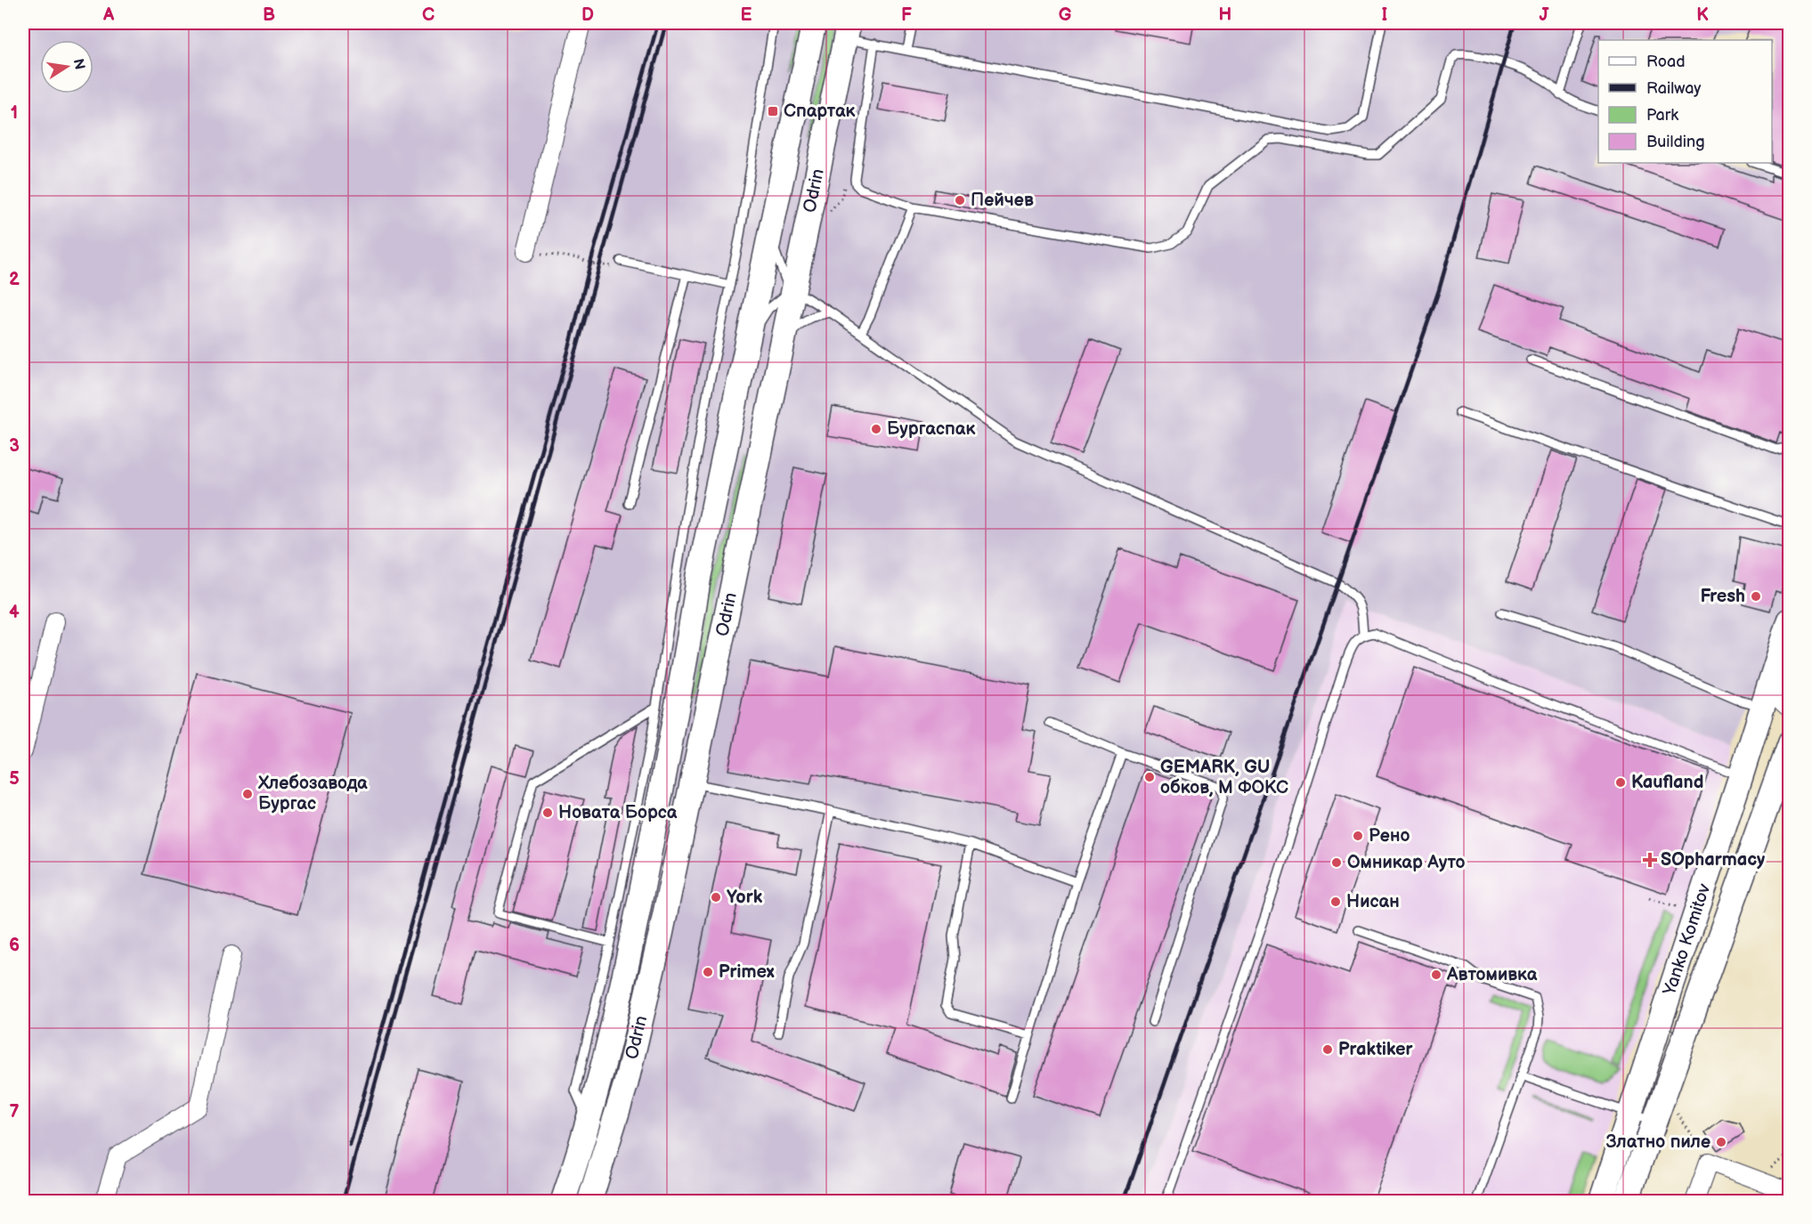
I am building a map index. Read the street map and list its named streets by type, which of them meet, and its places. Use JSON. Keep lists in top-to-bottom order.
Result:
{
  "streets": {
    "main road": ["Odrin", "Yanko Komitov"]
  },
  "places": {
    "transit": ["Спартак"],
    "other": [
      "Пейчев",
      "Бургаспак",
      "Fresh",
      "GEMARK, GU обков, М ФОКС",
      "Kaufland",
      "Хлебозавода Бургас",
      "Новата Борса",
      "Рено",
      "Омникар Ауто",
      "York",
      "Нисан",
      "Primex",
      "Автомивка",
      "Praktiker",
      "Златно пиле"
    ],
    "health": ["SOpharmacy"]
  },
  "legend": [
    "Road",
    "Railway",
    "Park",
    "Building"
  ],
  "north": "right",
  "grid": {
    "columns": [
      "A",
      "B",
      "C",
      "D",
      "E",
      "F",
      "G",
      "H",
      "I",
      "J",
      "K"
    ],
    "rows": [
      "1",
      "2",
      "3",
      "4",
      "5",
      "6",
      "7"
    ]
  }
}
